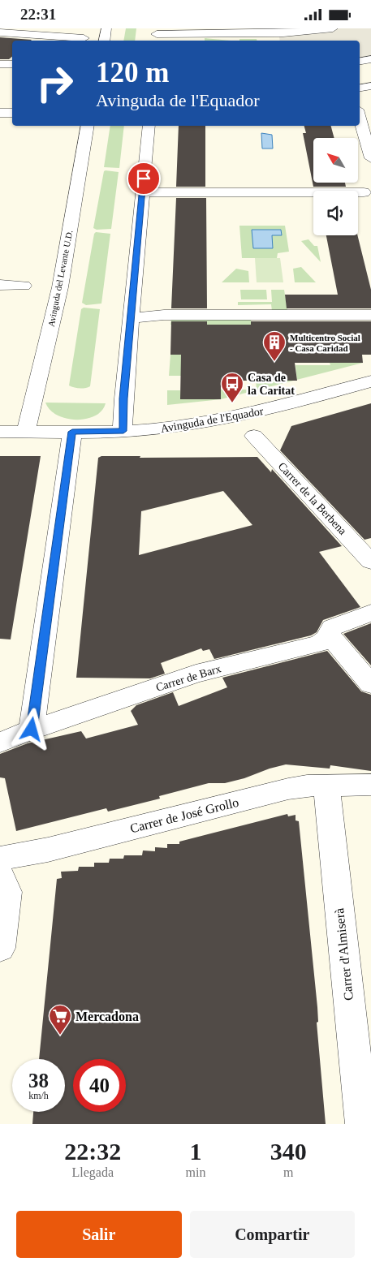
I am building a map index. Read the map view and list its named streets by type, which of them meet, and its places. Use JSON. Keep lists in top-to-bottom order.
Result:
{
  "streets": {
    "street": [
      "Avinguda del Levante U.D.",
      "Avinguda de l'Equador",
      "Carrer de la Berbena",
      "Carrer de Barx",
      "Carrer de José Grollo",
      "Carrer d'Almiserà"
    ]
  },
  "crossings": [
    ["Avinguda del Levante U.D.", "Avinguda de l'Equador"],
    ["Carrer de José Grollo", "Carrer d'Almiserà"]
  ],
  "places": {
    "building": ["Multicentro Social - Casa Caridad"],
    "bus stop": ["Casa de la Caritat"],
    "supermarket": ["Mercadona"]
  },
  "north": "top left",
  "page": {
    "status": "22:31",
    "turn": ["120 m", "Avinguda de l'Equador"],
    "speed": "38 km/h",
    "limit": "40",
    "eta": [
      "22:32",
      "Llegada",
      "1",
      "min",
      "340",
      "m"
    ],
    "buttons": ["Salir", "Compartir"]
  }
}
